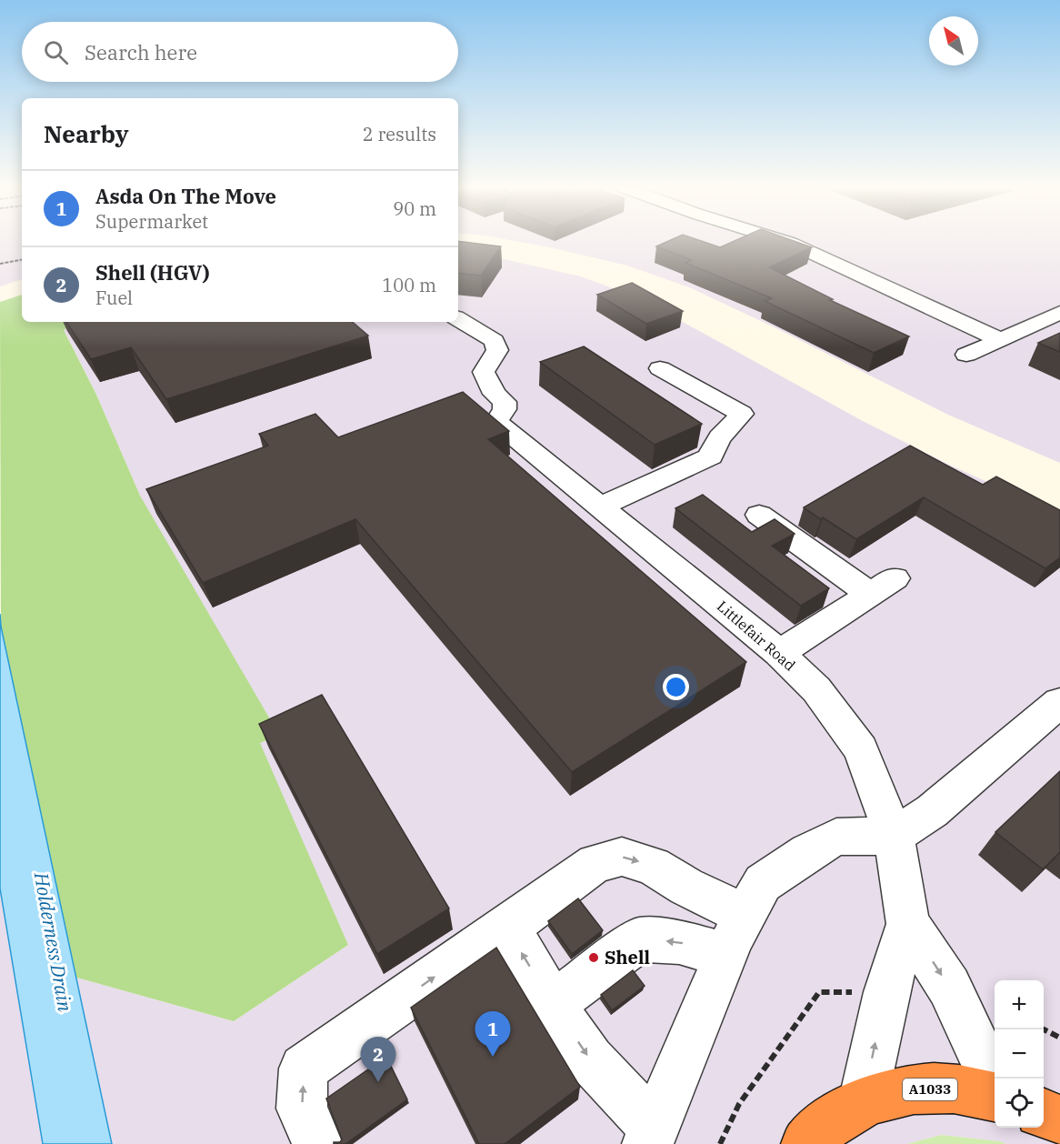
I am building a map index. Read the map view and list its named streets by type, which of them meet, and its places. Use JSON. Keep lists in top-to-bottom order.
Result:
{
  "streets": {
    "highway": ["A1033"],
    "street": ["Littlefair Road"]
  },
  "crossings": [
    ["Littlefair Road", "A1033"]
  ],
  "water": ["Holderness Drain"],
  "places": ["Shell"],
  "north": "top left",
  "page": {
    "search": "Search here",
    "heading": ["Nearby", "2 results"],
    "list": [
      {
        "mark": "1",
        "name": "Asda On The Move",
        "note": "Supermarket",
        "value": "90 m"
      },
      {
        "mark": "2",
        "name": "Shell (HGV)",
        "note": "Fuel",
        "value": "100 m"
      }
    ],
    "map_buttons": ["+", "−"],
    "pins": ["1", "2"]
  }
}
